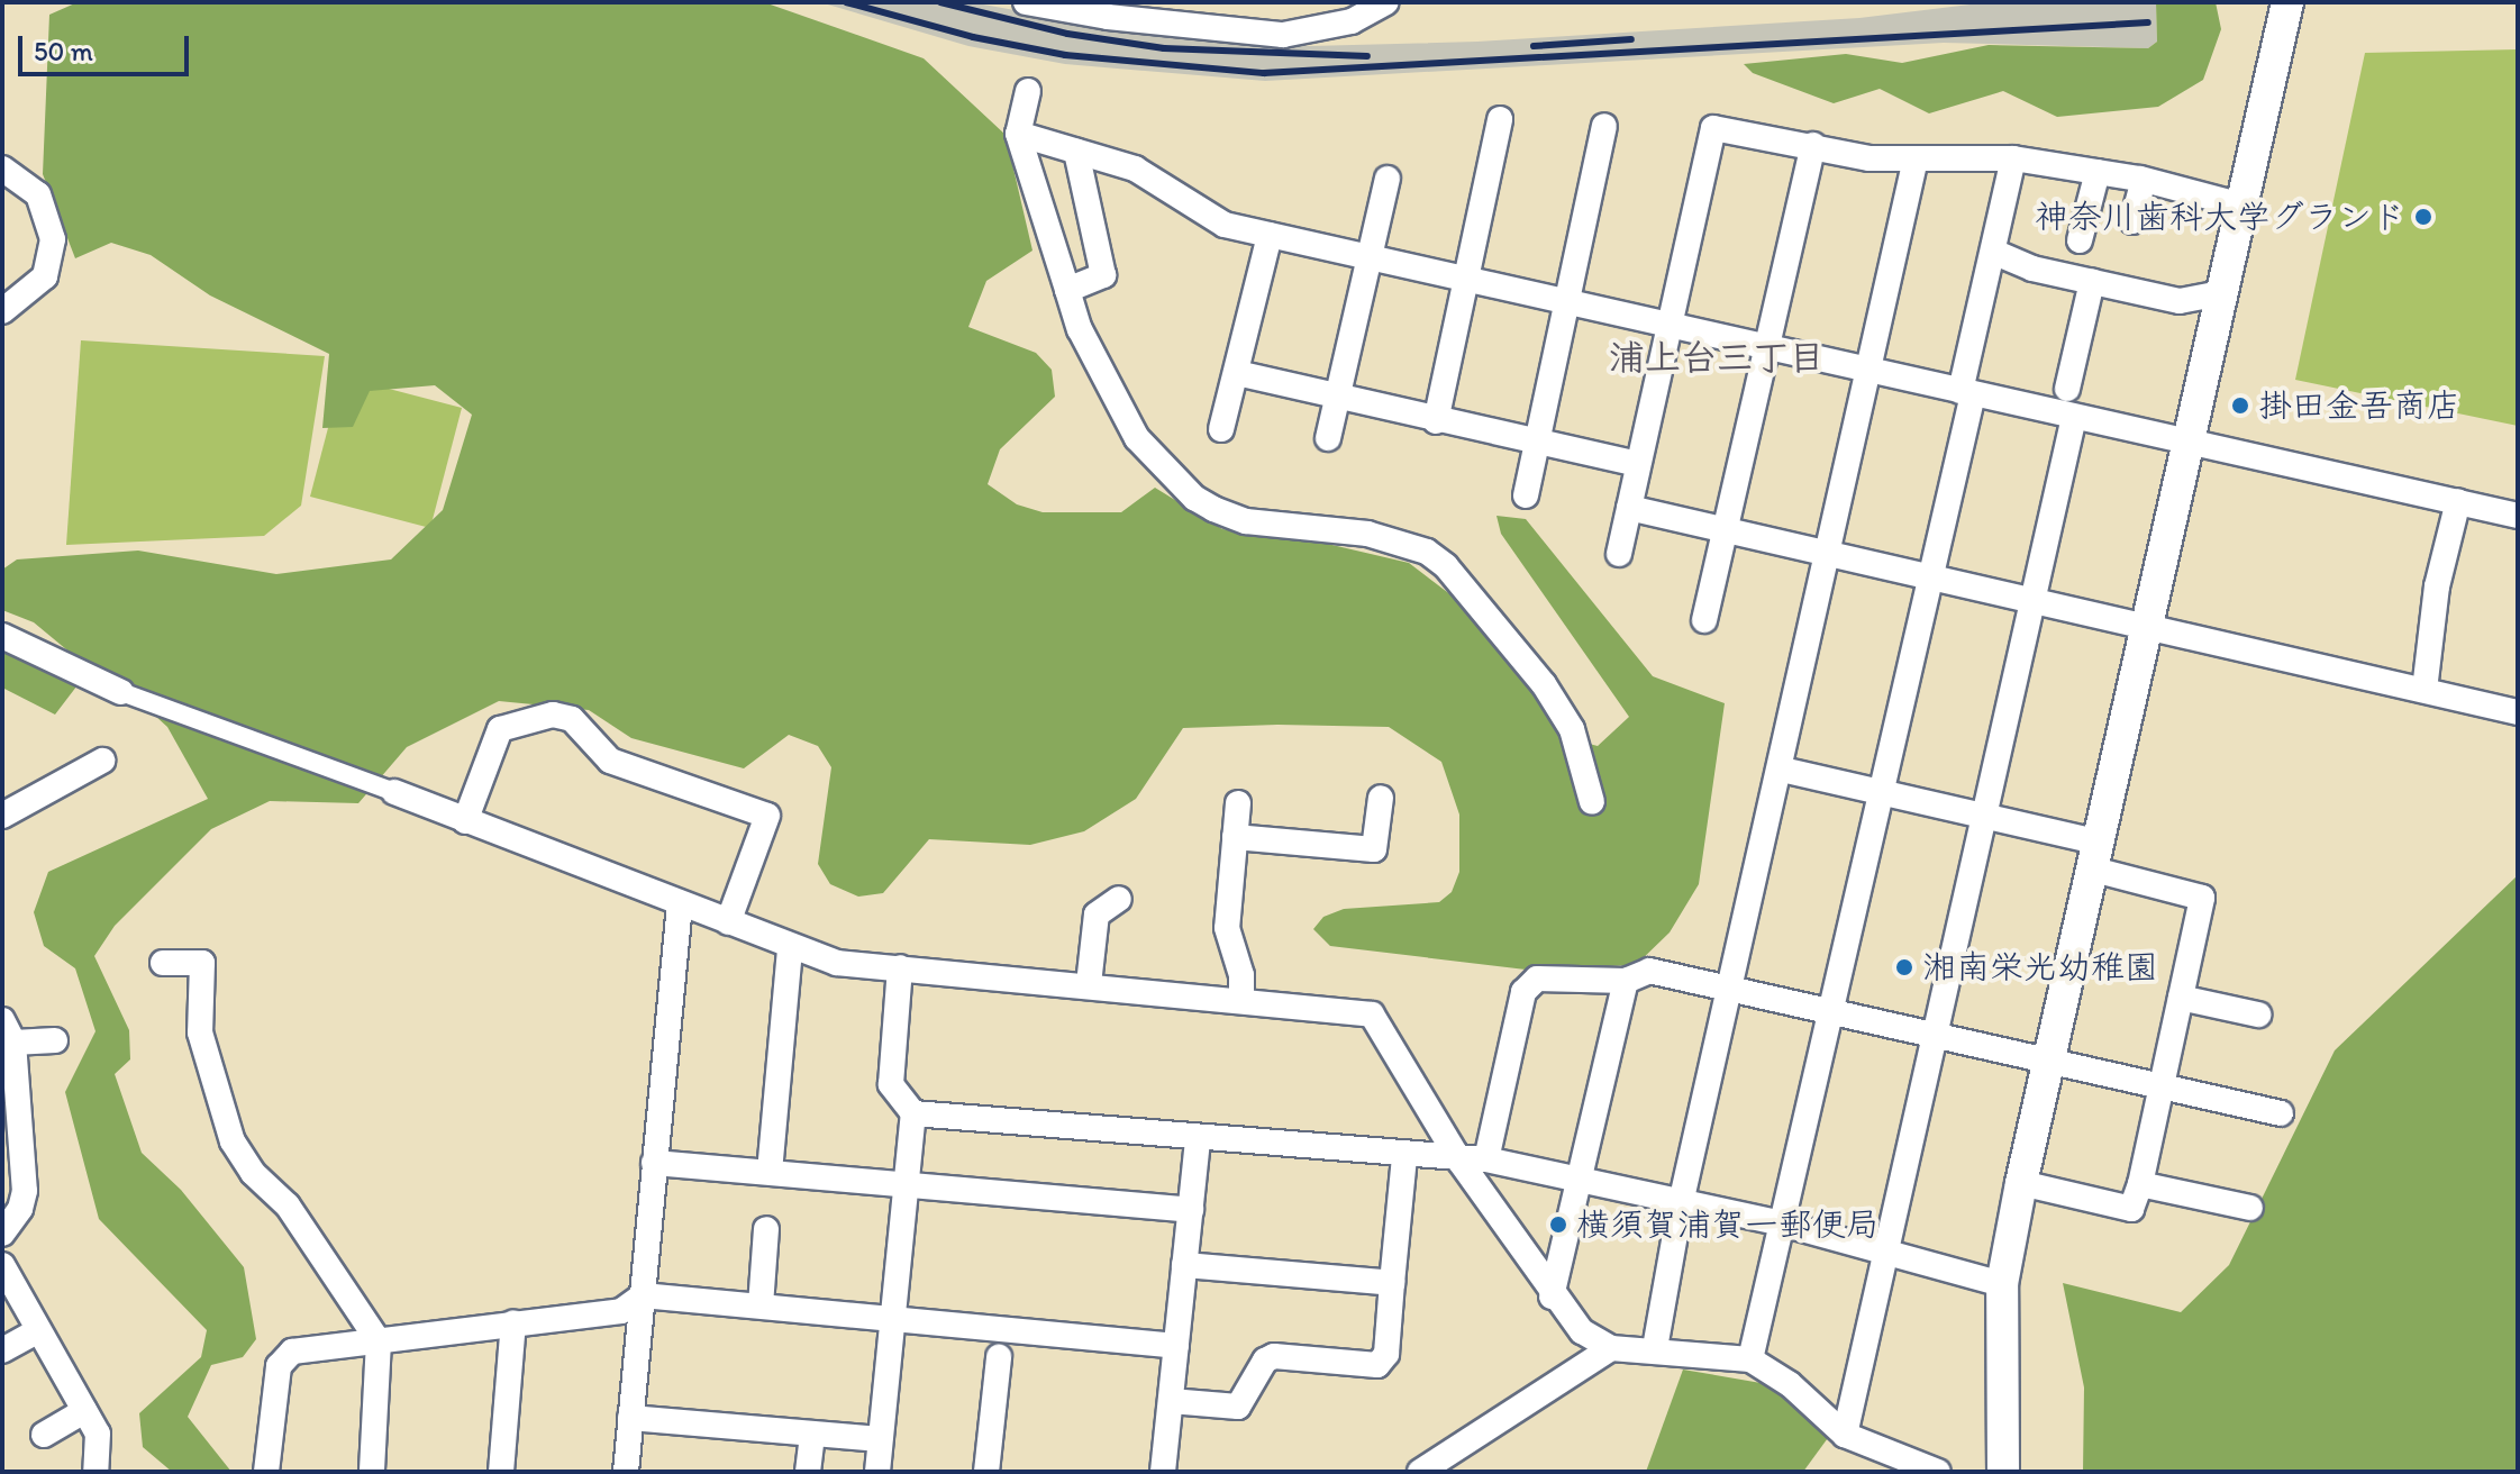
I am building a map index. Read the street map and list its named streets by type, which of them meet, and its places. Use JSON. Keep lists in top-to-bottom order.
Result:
{
  "districts": ["浦上台三丁目"],
  "places": [
    "神奈川歯科大学グランド",
    "掛田金吾商店",
    "湘南栄光幼稚園",
    "横須賀浦賀一郵便局"
  ],
  "scale_bar": "50 m"
}
